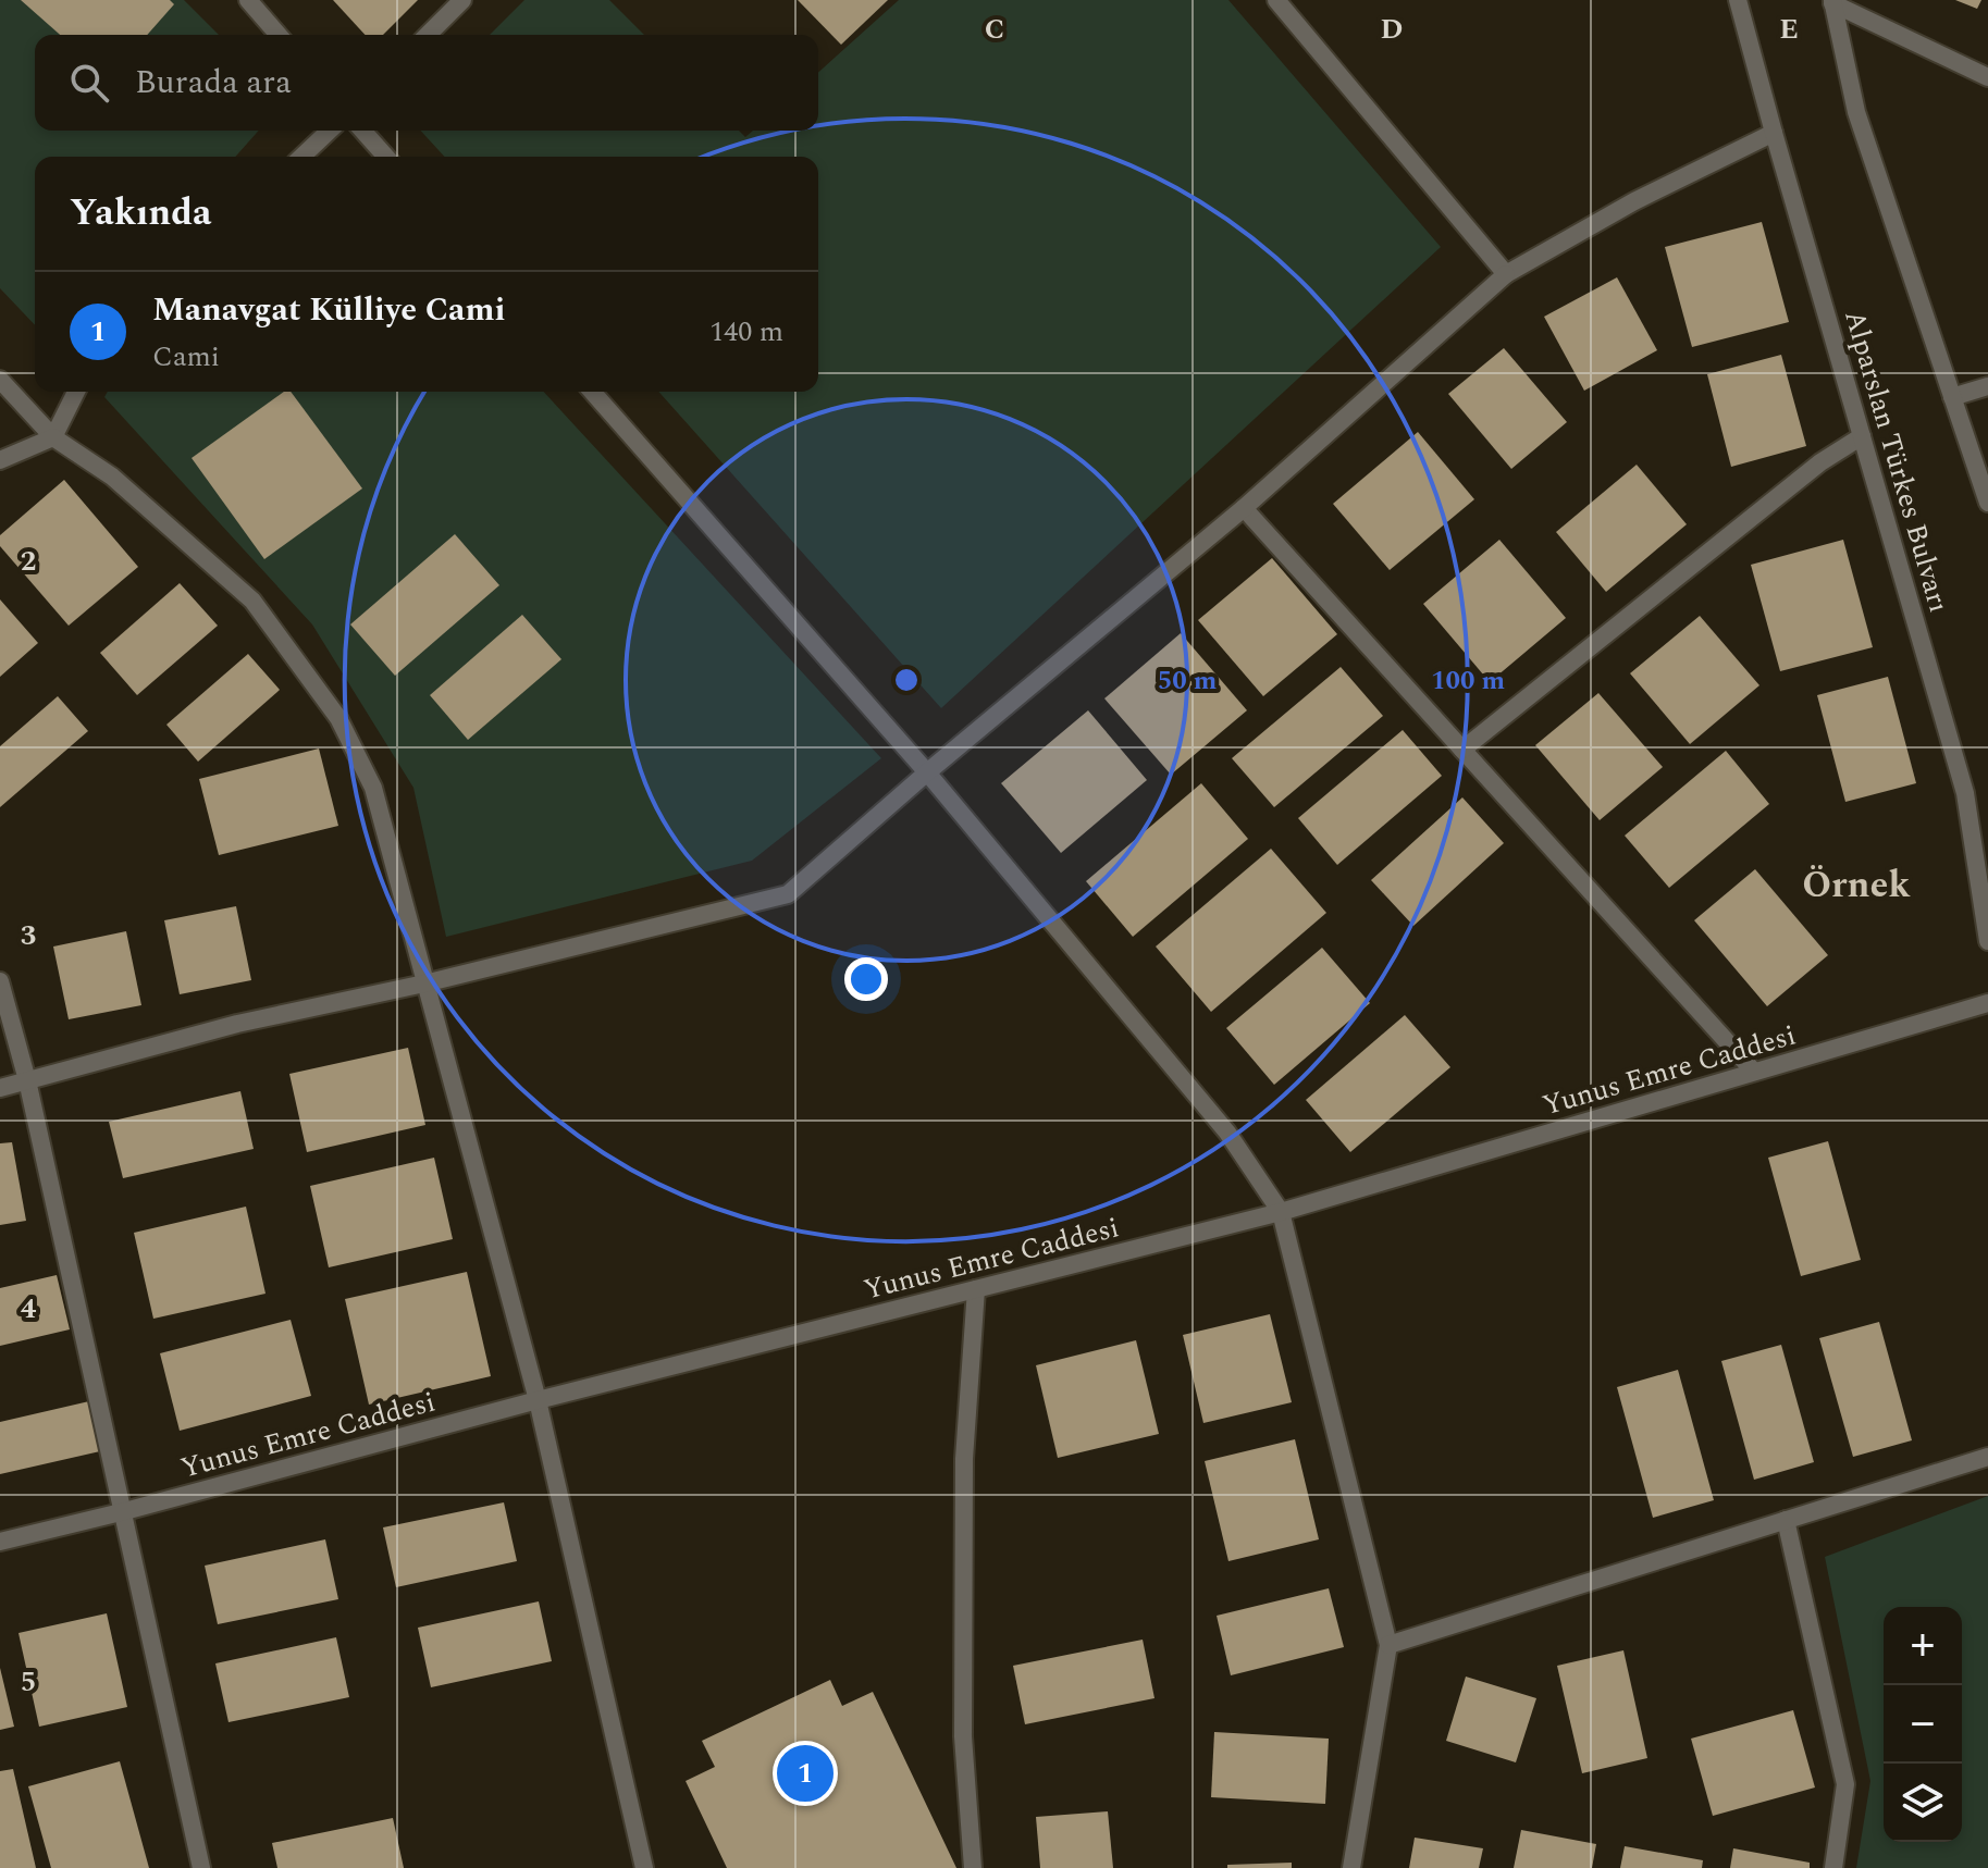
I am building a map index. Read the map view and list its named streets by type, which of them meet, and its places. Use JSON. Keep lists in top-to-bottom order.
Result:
{
  "streets": {
    "street": ["Alparslan Türkes Bulvarı", "Yunus Emre Caddesi"]
  },
  "districts": ["Örnek"],
  "page": {
    "search": "Burada ara",
    "heading": "Yakında",
    "list": [
      {
        "mark": "1",
        "name": "Manavgat Külliye Cami",
        "note": "Cami",
        "value": "140 m"
      }
    ],
    "map_buttons": ["+", "−"],
    "pins": "1"
  },
  "grid": {
    "columns": ["C", "D", "E"],
    "rows": [
      "2",
      "3",
      "4",
      "5"
    ]
  },
  "rings": ["50 m", "100 m"]
}
